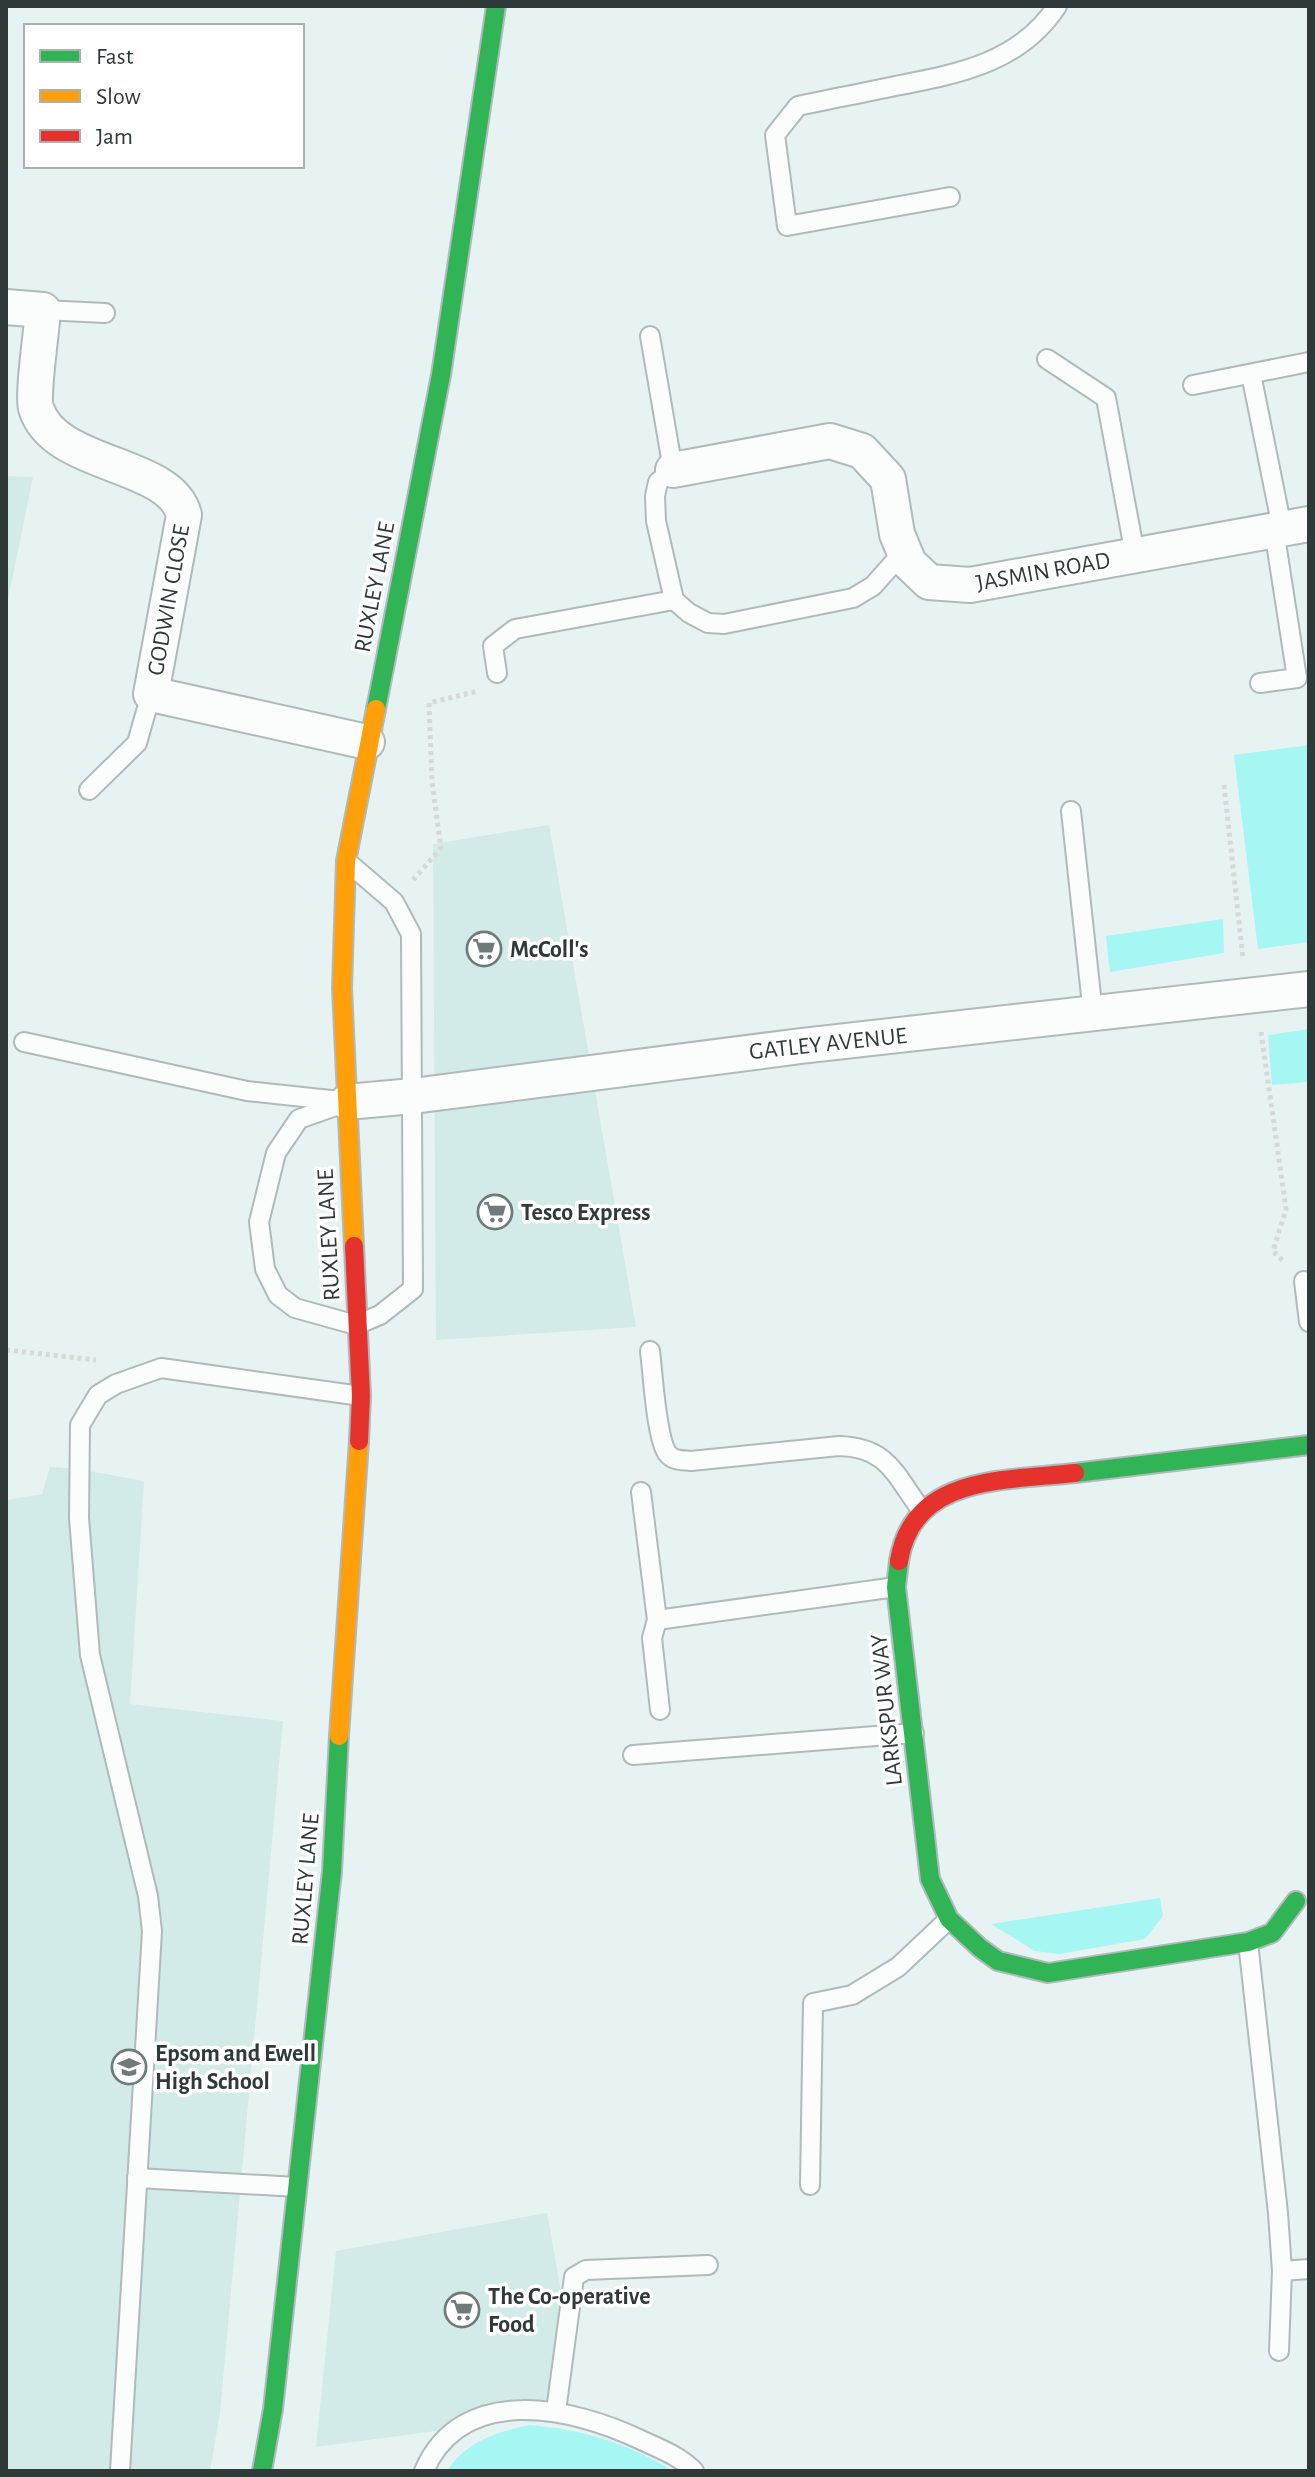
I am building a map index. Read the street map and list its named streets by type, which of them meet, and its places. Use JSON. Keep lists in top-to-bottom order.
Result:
{
  "streets": {
    "main road": ["RUXLEY LANE", "LARKSPUR WAY"],
    "street": ["JASMIN ROAD", "GODWIN CLOSE", "GATLEY AVENUE"]
  },
  "crossings": [
    ["RUXLEY LANE", "GODWIN CLOSE"],
    ["RUXLEY LANE", "GATLEY AVENUE"]
  ],
  "places": {
    "supermarket": ["McColl's", "Tesco Express", "The Co-operative Food"],
    "school or university": ["Epsom and Ewell High School"]
  },
  "legend": ["Fast", "Slow", "Jam"]
}
